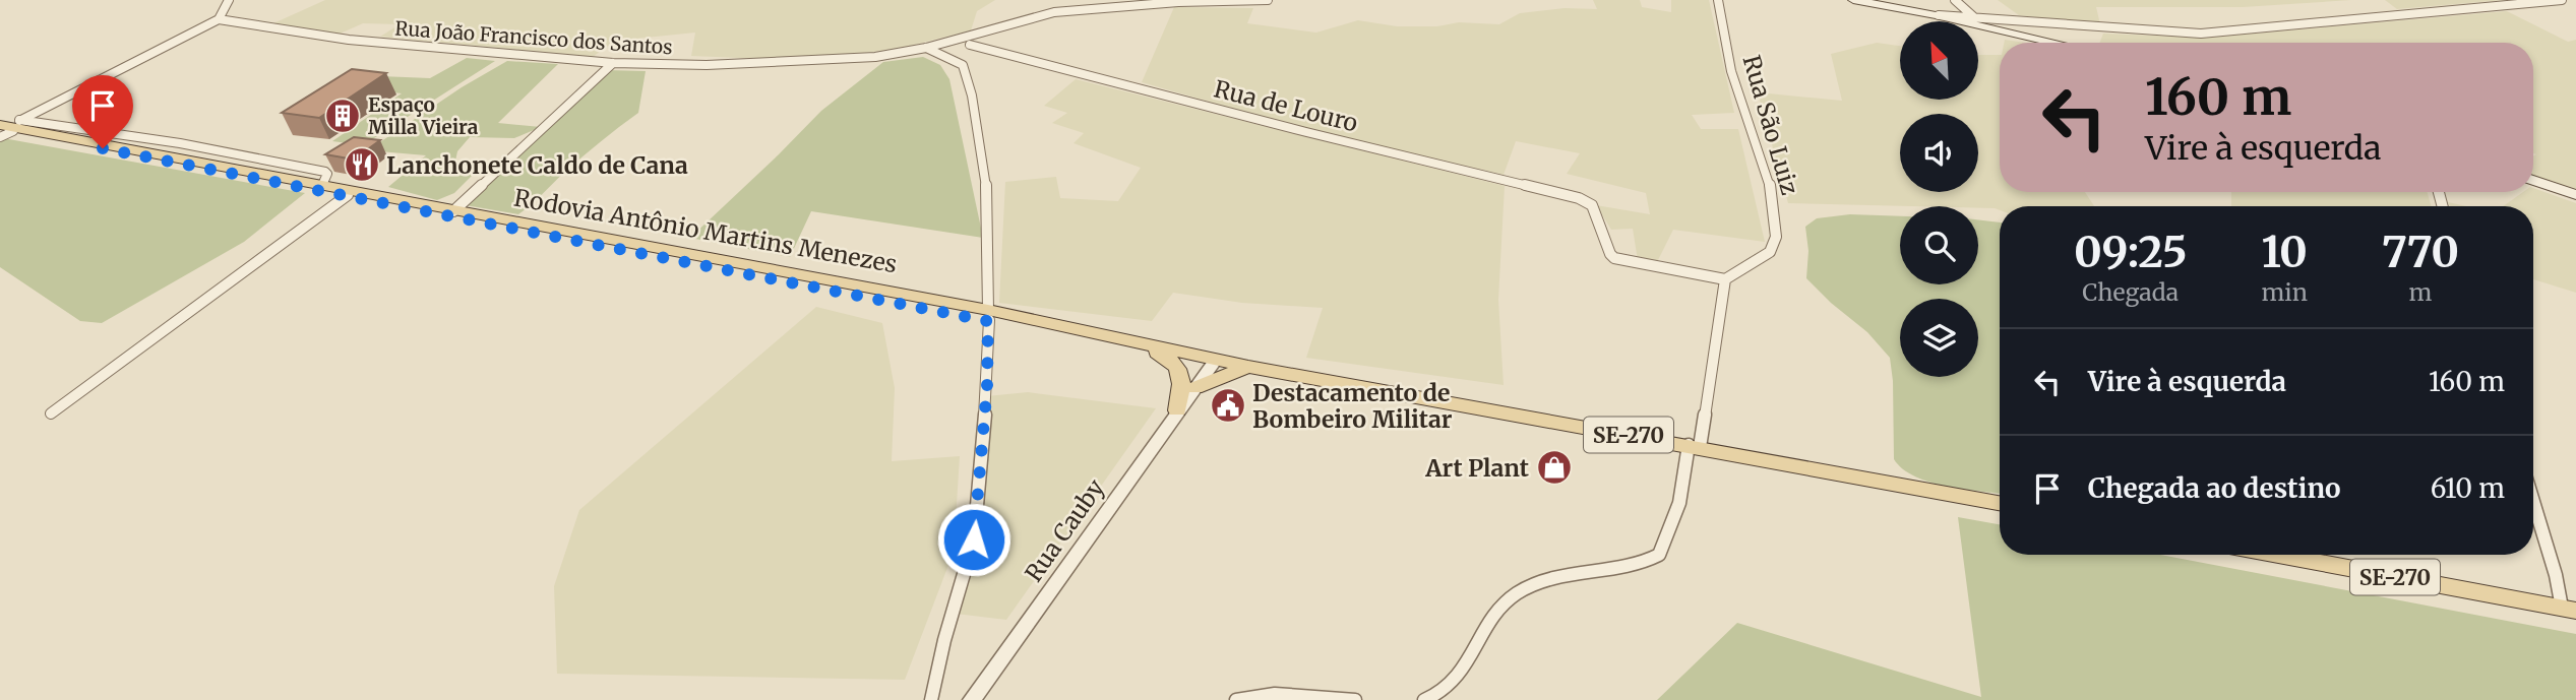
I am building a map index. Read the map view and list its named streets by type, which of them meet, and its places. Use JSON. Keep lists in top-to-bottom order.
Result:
{
  "streets": {
    "main road": ["Rodovia Antônio Martins Menezes", "SE-270"],
    "street": [
      "Rua João Francisco dos Santos",
      "Rua de Louro",
      "Rua São Luiz",
      "Rua Cauby"
    ]
  },
  "crossings": [
    ["Rua de Louro", "Rua São Luiz"],
    ["Rodovia Antônio Martins Menezes", "Rua Cauby"]
  ],
  "places": {
    "building": ["Espaço Milla Vieira"],
    "restaurant": ["Lanchonete Caldo de Cana"],
    "public building": ["Destacamento de Bombeiro Militar"],
    "shop": ["Art Plant"]
  },
  "north": "top left",
  "page": {
    "turn": ["160 m", "Vire à esquerda"],
    "eta": [
      "09:25",
      "Chegada",
      "10",
      "min",
      "770",
      "m"
    ],
    "list": [
      {
        "name": "Vire à esquerda",
        "value": "160 m"
      },
      {
        "name": "Chegada ao destino",
        "value": "610 m"
      }
    ]
  }
}
